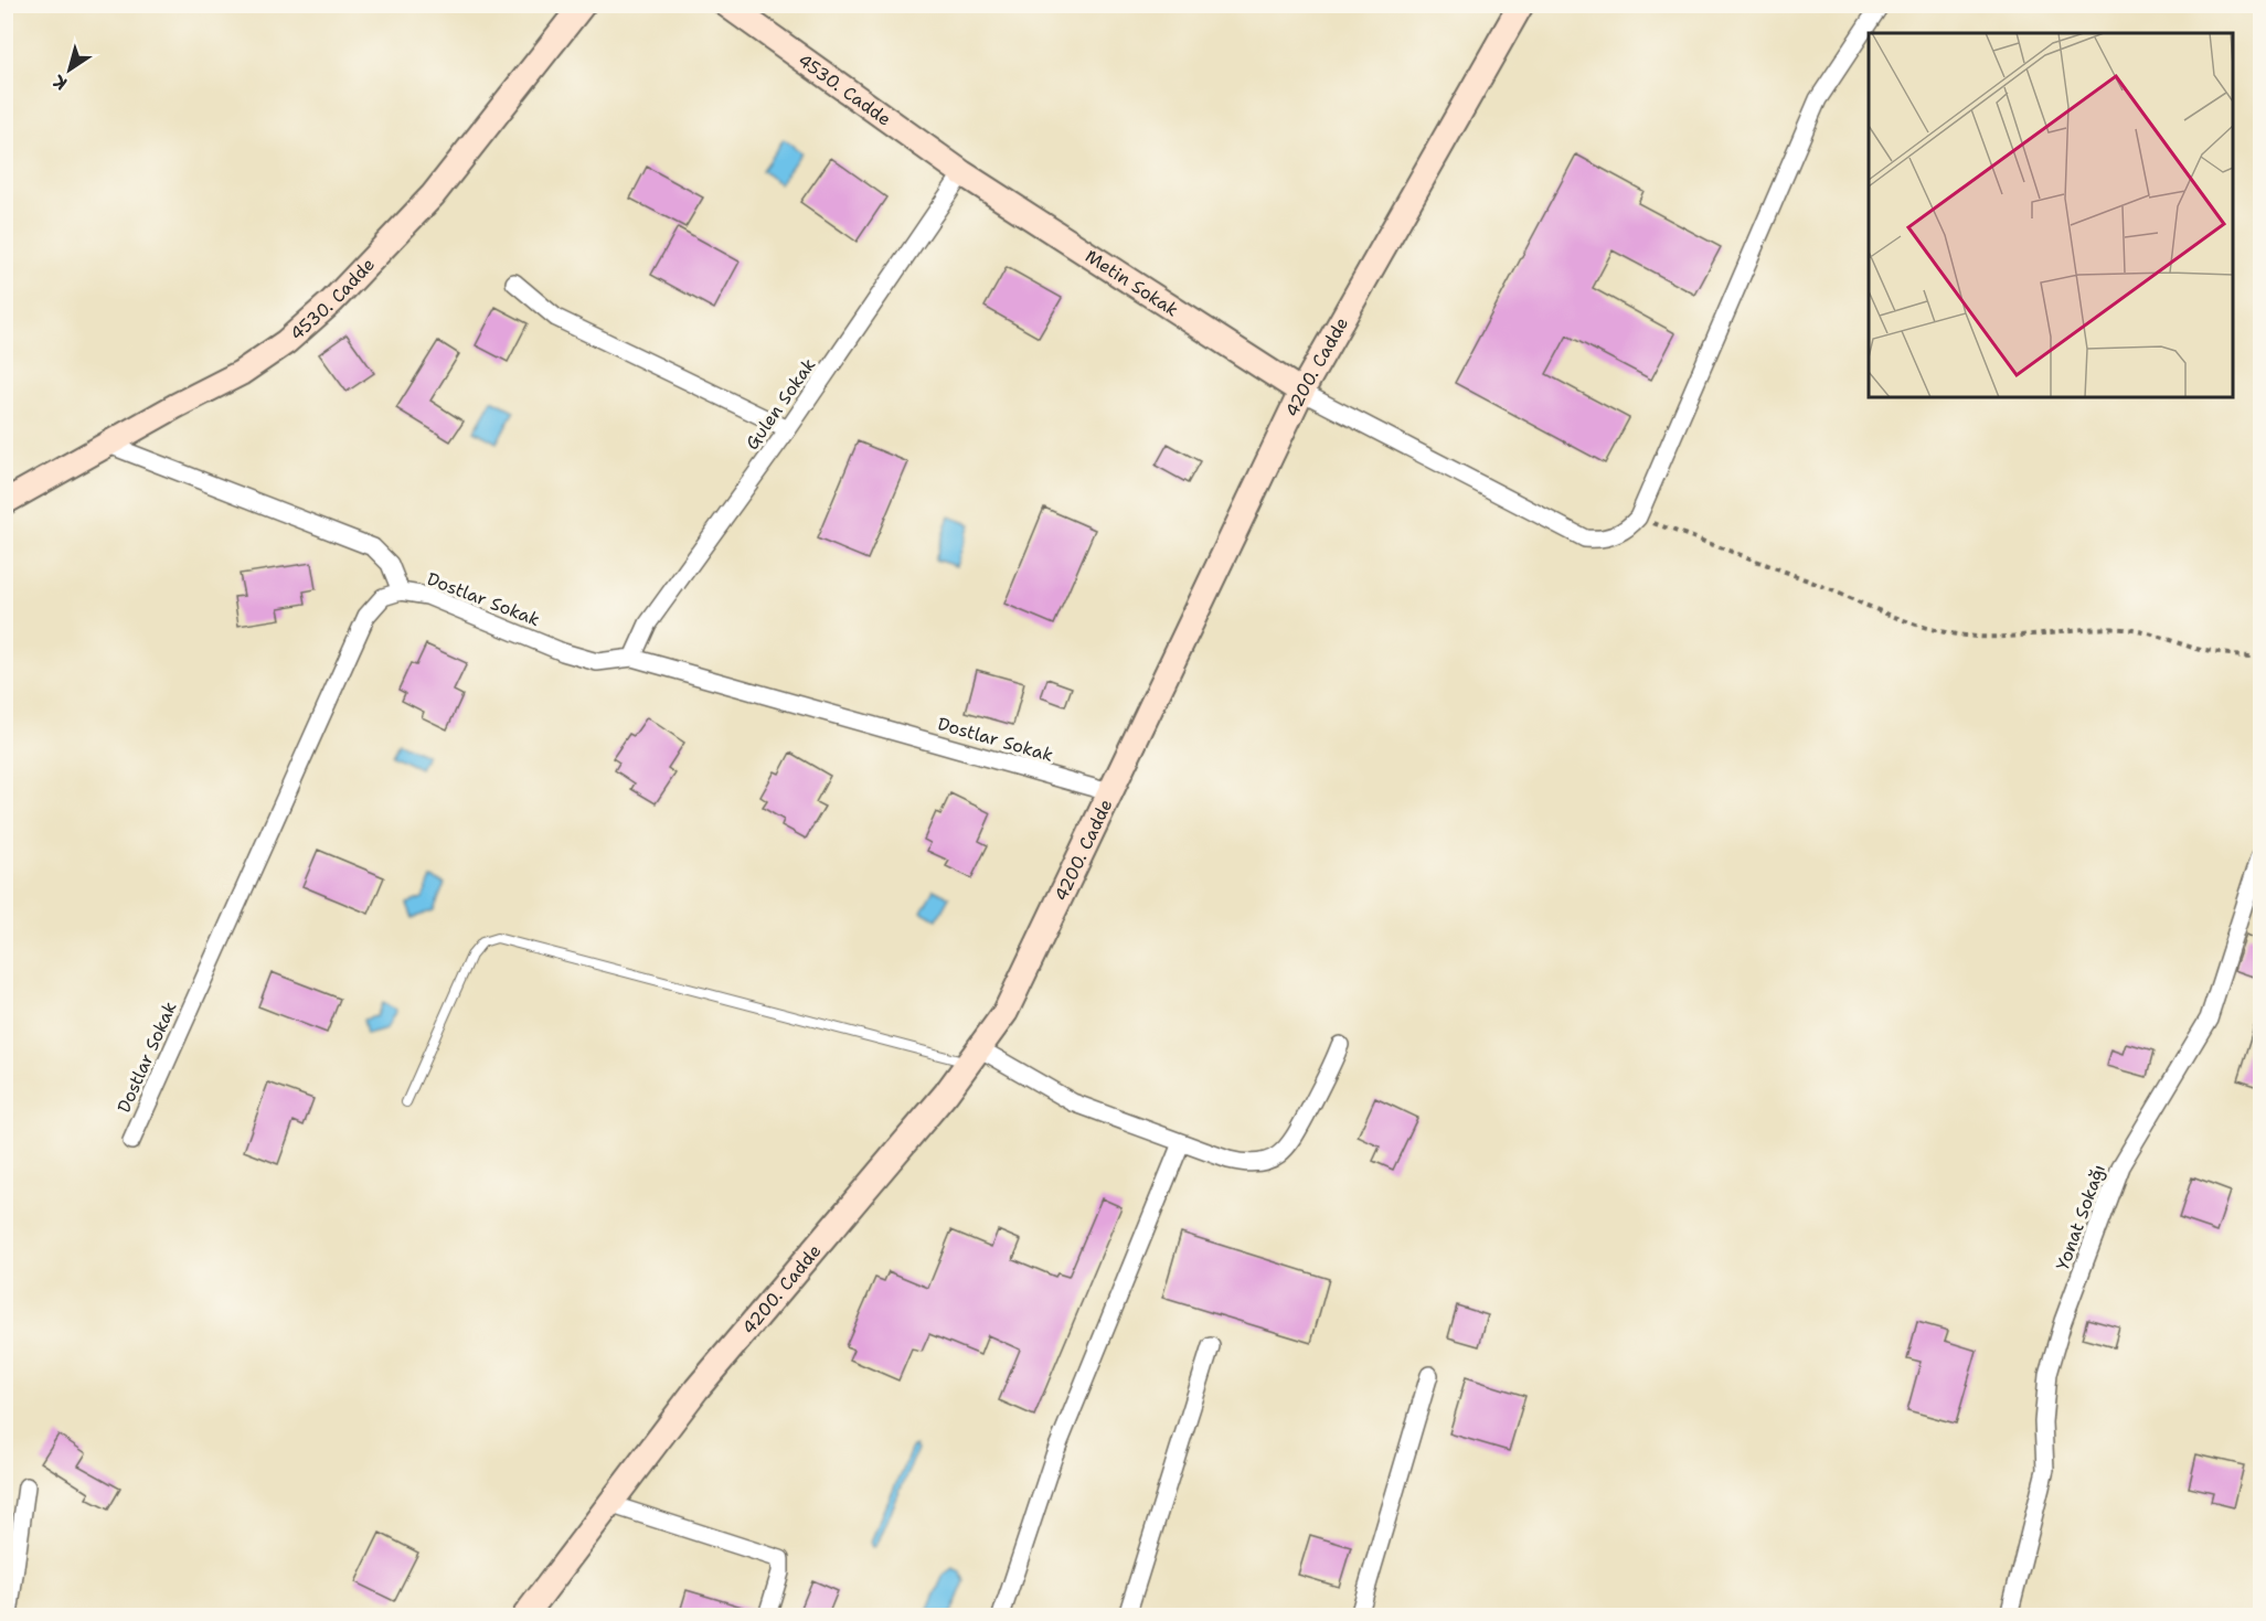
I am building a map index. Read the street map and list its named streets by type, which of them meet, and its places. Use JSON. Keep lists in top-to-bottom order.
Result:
{
  "streets": {
    "main road": ["4530. Cadde", "Metin Sokak", "4200. Cadde"],
    "street": ["Gulen Sokak", "Dostlar Sokak", "Yonat Sokağı"]
  },
  "crossings": [
    ["4530. Cadde", "Metin Sokak"],
    ["4530. Cadde", "Gulen Sokak"],
    ["Metin Sokak", "4200. Cadde"],
    ["Metin Sokak", "Gulen Sokak"],
    ["4200. Cadde", "Dostlar Sokak"],
    ["Gulen Sokak", "Dostlar Sokak"]
  ],
  "north": "bottom left"
}
